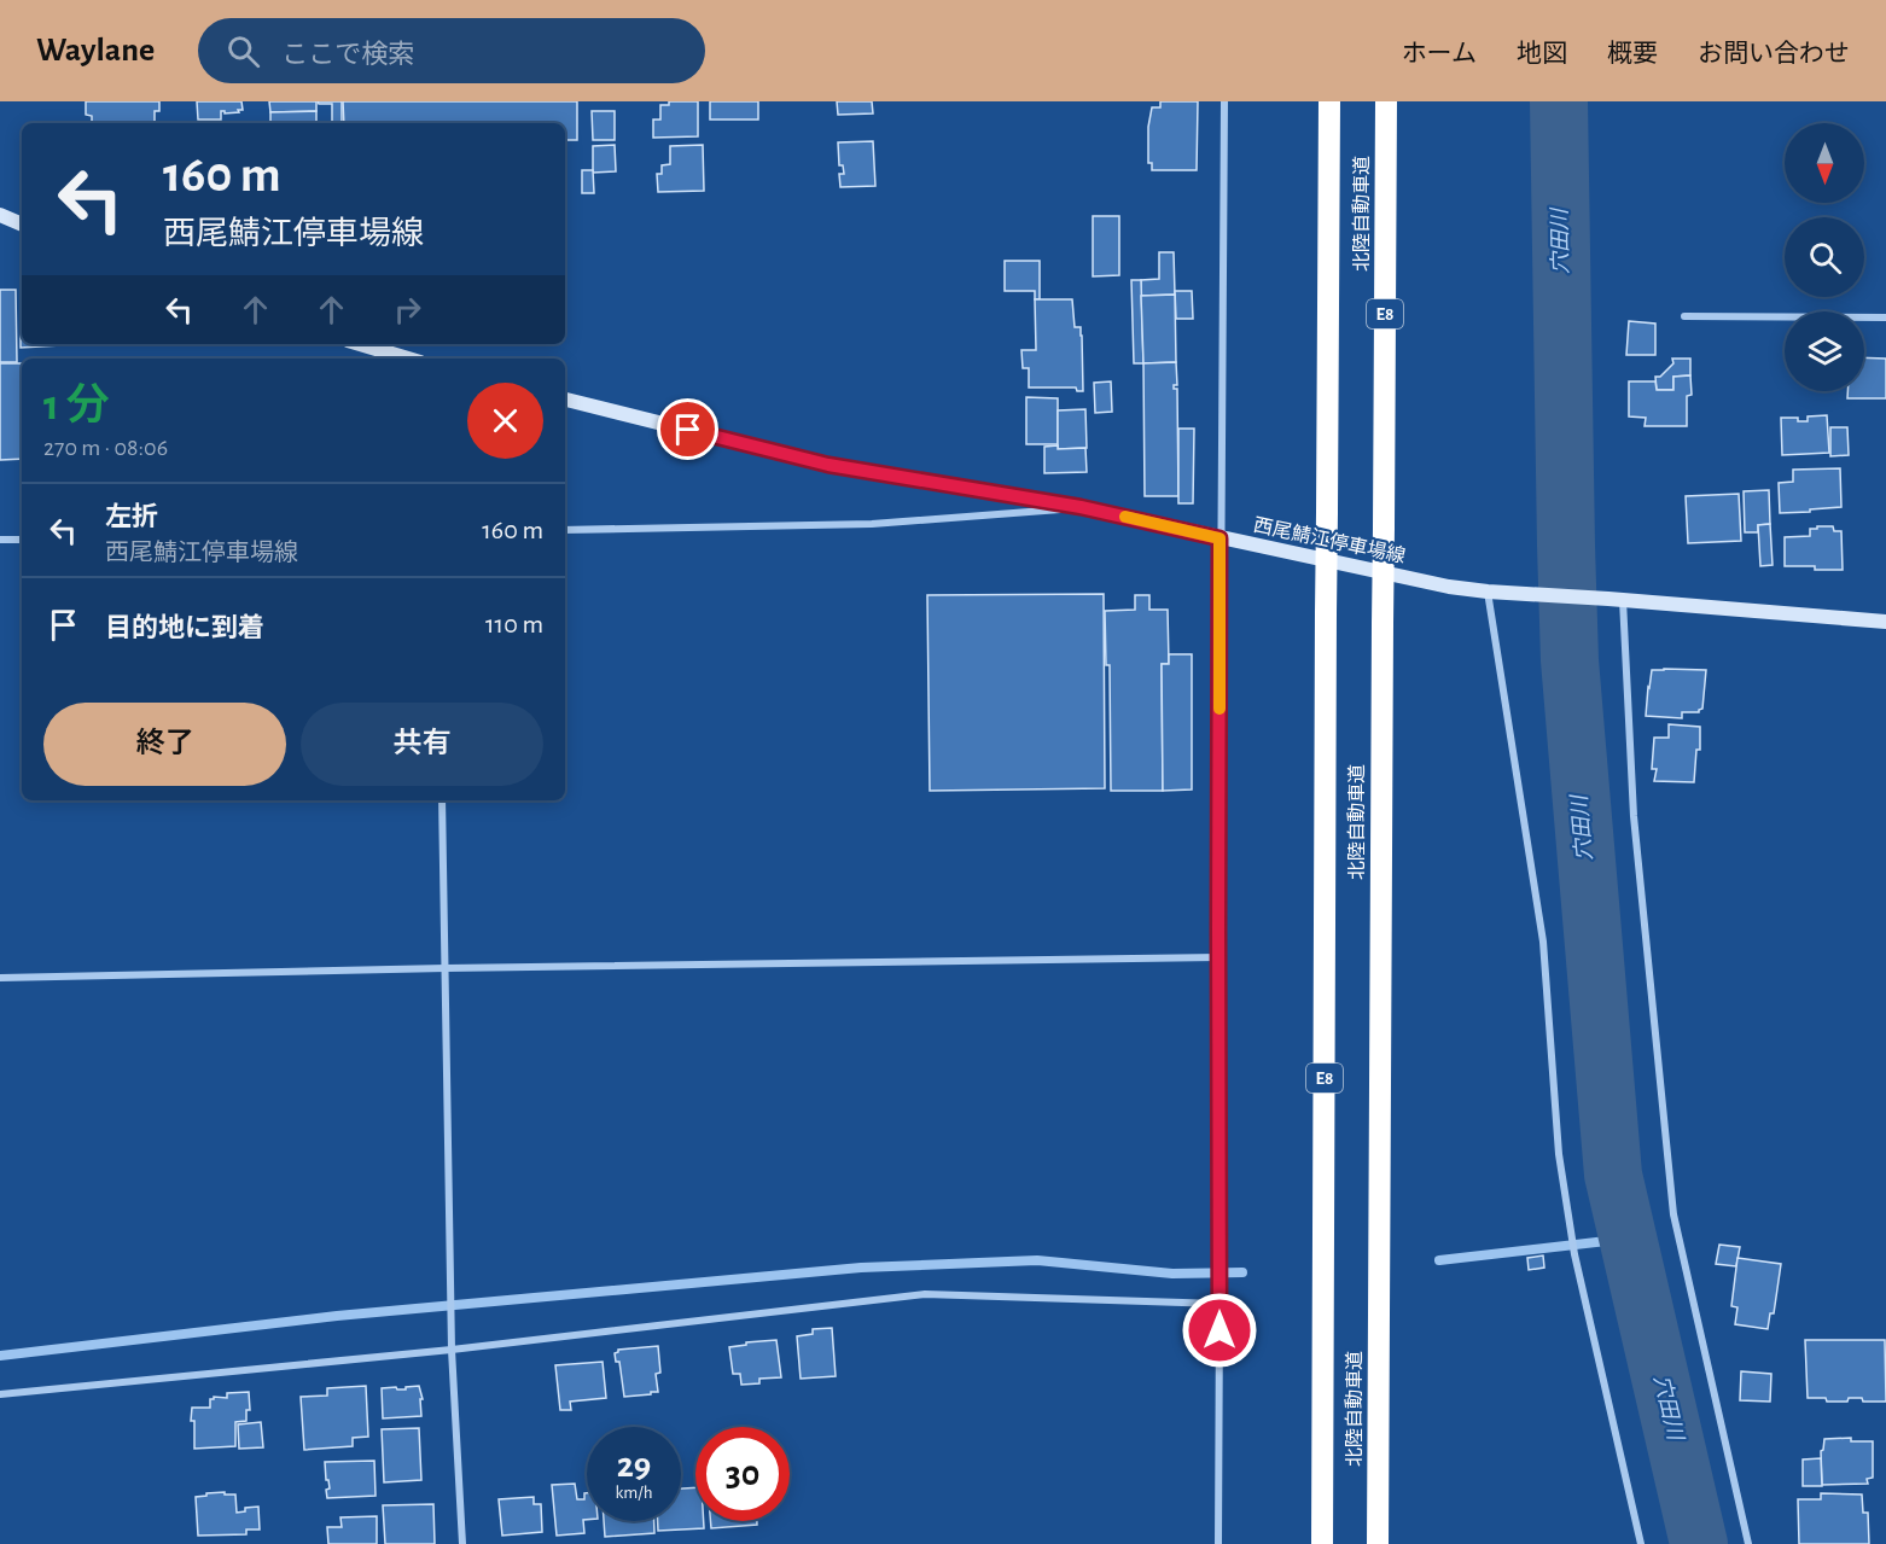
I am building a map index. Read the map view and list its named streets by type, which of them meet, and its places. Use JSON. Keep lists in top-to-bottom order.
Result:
{
  "streets": {
    "highway": ["北陸自動車道", "E8"],
    "main road": ["西尾鯖江停車場線"]
  },
  "water": ["穴田川"],
  "north": "bottom",
  "page": {
    "header": "Waylane",
    "search": "ここで検索",
    "nav": [
      "ホーム",
      "地図",
      "概要",
      "お問い合わせ"
    ],
    "turn": ["160 m", "西尾鯖江停車場線"],
    "heading": ["1 分", "270 m · 08:06"],
    "list": [
      {
        "name": "左折",
        "note": "西尾鯖江停車場線",
        "value": "160 m"
      },
      {
        "name": "目的地に到着",
        "value": "110 m"
      }
    ],
    "buttons": ["終了", "共有"],
    "speed": "29 km/h",
    "limit": "30"
  }
}
